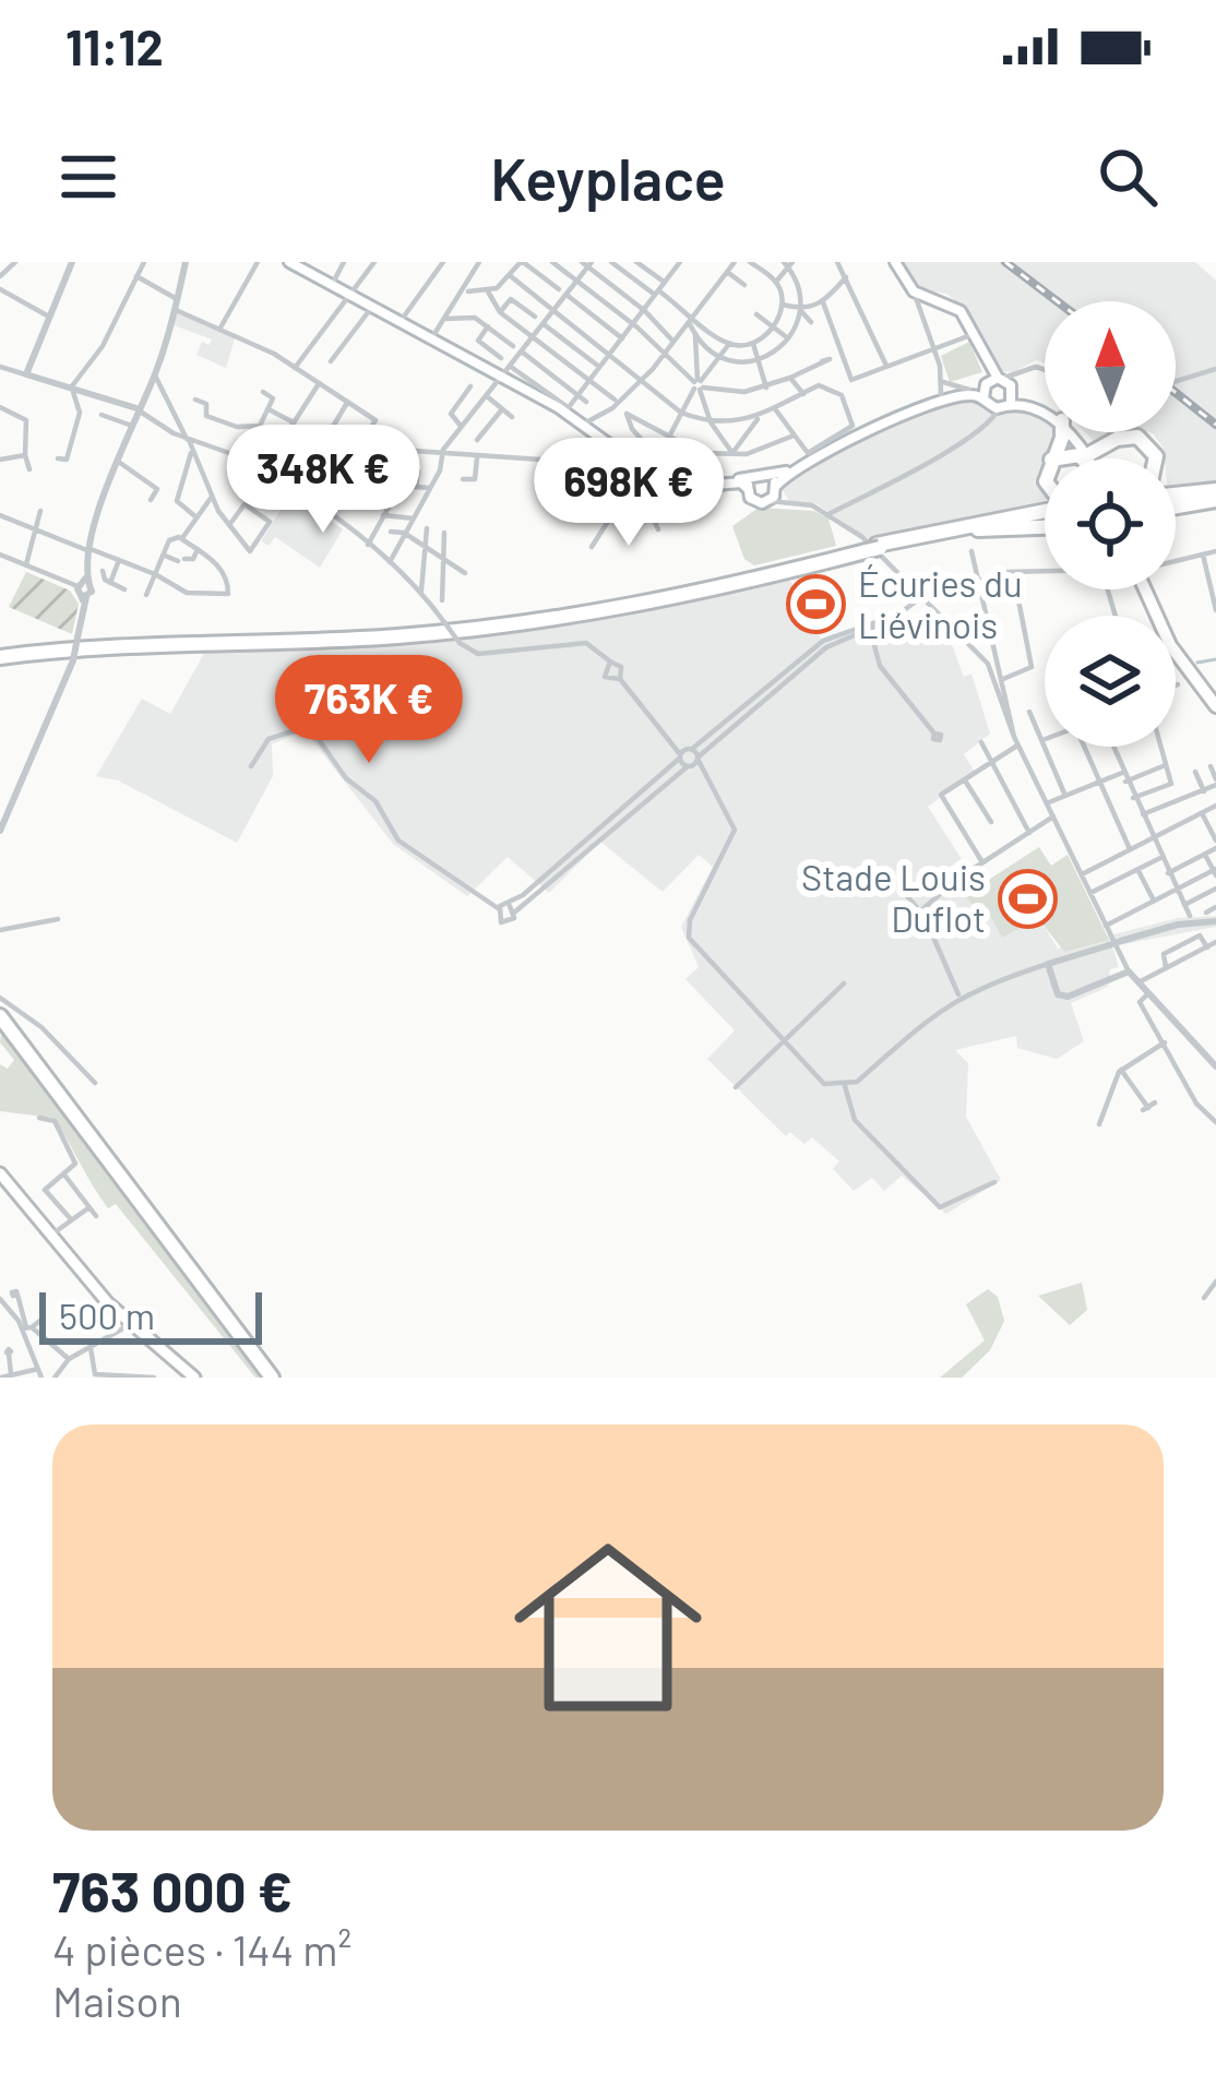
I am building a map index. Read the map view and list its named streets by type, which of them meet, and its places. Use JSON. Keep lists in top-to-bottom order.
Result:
{
  "places": {
    "sports": ["Écuries du Liévinois", "Stade Louis Duflot"]
  },
  "scale_bar": "500 m",
  "north": "top",
  "page": {
    "status": "11:12",
    "header": "Keyplace",
    "price": ["348K €", "698K €", "763K €"],
    "scale": "500 m",
    "list": [
      {
        "name": "763 000 €",
        "note": "4 pièces · 144 m² · Maison"
      }
    ]
  }
}
